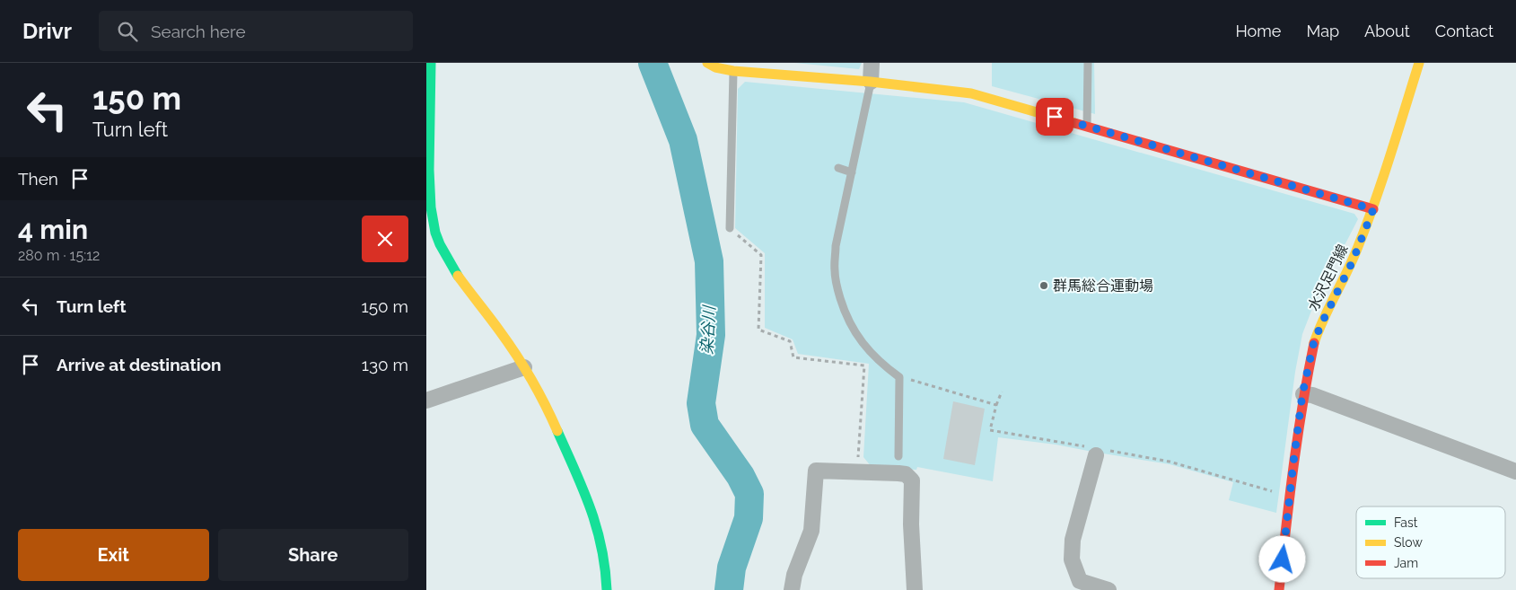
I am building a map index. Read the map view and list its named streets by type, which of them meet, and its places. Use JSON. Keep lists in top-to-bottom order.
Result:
{
  "streets": {
    "street": ["水沢足門線"]
  },
  "water": ["染谷川"],
  "places": ["群馬総合運動場"],
  "legend": ["Fast", "Slow", "Jam"],
  "page": {
    "header": "Drivr",
    "search": "Search here",
    "nav": [
      "Home",
      "Map",
      "About",
      "Contact"
    ],
    "turn": ["150 m", "Turn left"],
    "then": "Then",
    "heading": ["4 min", "280 m · 15:12"],
    "list": [
      {
        "name": "Turn left",
        "value": "150 m"
      },
      {
        "name": "Arrive at destination",
        "value": "130 m"
      }
    ],
    "buttons": ["Exit", "Share"]
  }
}
